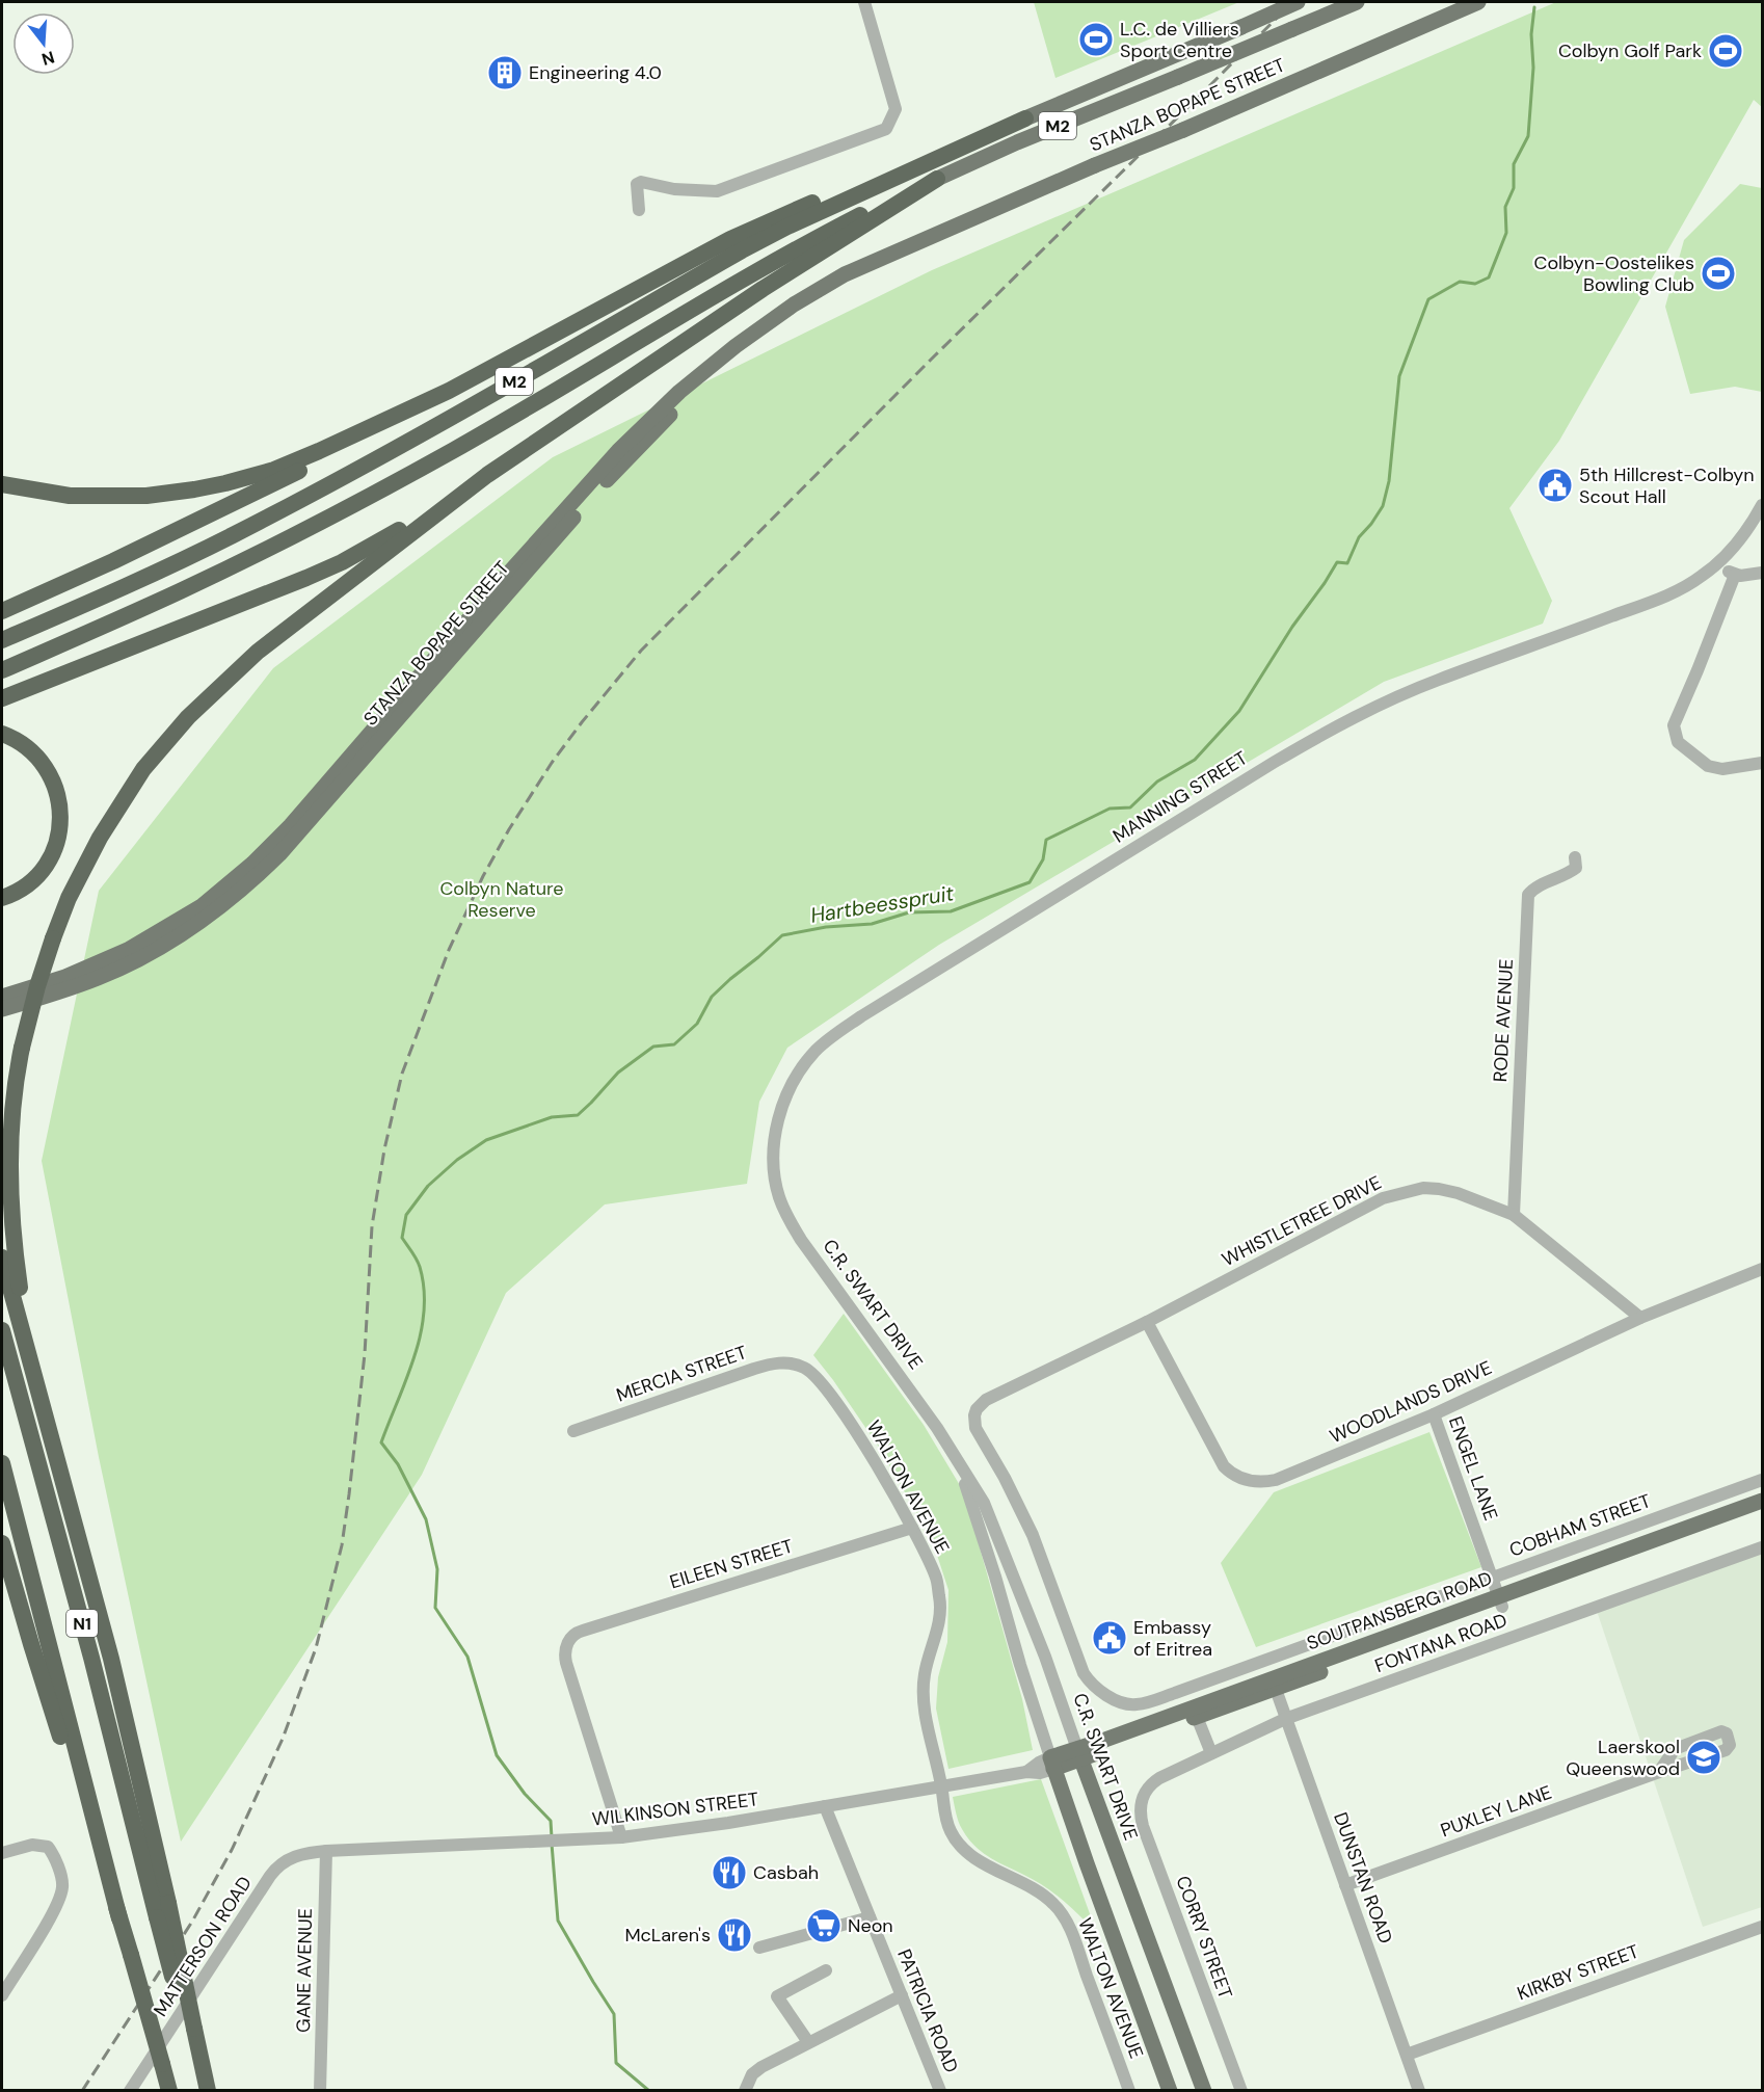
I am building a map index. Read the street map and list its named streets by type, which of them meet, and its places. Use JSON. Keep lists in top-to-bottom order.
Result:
{
  "streets": {
    "highway": ["M2", "N1"],
    "main road": ["STANZA BOPAPE STREET", "C.R. SWART DRIVE", "SOUTPANSBERG ROAD"],
    "street": [
      "MANNING STREET",
      "RODE AVENUE",
      "WHISTLETREE DRIVE",
      "MERCIA STREET",
      "WOODLANDS DRIVE",
      "ENGEL LANE",
      "WALTON AVENUE",
      "COBHAM STREET",
      "EILEEN STREET",
      "FONTANA ROAD",
      "WILKINSON STREET",
      "PUXLEY LANE",
      "DUNSTAN ROAD",
      "CORRY STREET",
      "MATTERSON ROAD",
      "GANE AVENUE",
      "KIRKBY STREET",
      "PATRICIA ROAD"
    ]
  },
  "crossings": [
    ["MANNING STREET", "C.R. SWART DRIVE"],
    ["RODE AVENUE", "WHISTLETREE DRIVE"],
    ["WHISTLETREE DRIVE", "WOODLANDS DRIVE"],
    ["WHISTLETREE DRIVE", "COBHAM STREET"],
    ["C.R. SWART DRIVE", "SOUTPANSBERG ROAD"],
    ["C.R. SWART DRIVE", "WILKINSON STREET"],
    ["MERCIA STREET", "WALTON AVENUE"],
    ["WOODLANDS DRIVE", "ENGEL LANE"],
    ["ENGEL LANE", "COBHAM STREET"],
    ["ENGEL LANE", "SOUTPANSBERG ROAD"],
    ["WALTON AVENUE", "EILEEN STREET"],
    ["WALTON AVENUE", "WILKINSON STREET"],
    ["EILEEN STREET", "WILKINSON STREET"],
    ["SOUTPANSBERG ROAD", "WILKINSON STREET"],
    ["SOUTPANSBERG ROAD", "DUNSTAN ROAD"],
    ["FONTANA ROAD", "DUNSTAN ROAD"],
    ["FONTANA ROAD", "CORRY STREET"],
    ["WILKINSON STREET", "MATTERSON ROAD"],
    ["WILKINSON STREET", "GANE AVENUE"],
    ["WILKINSON STREET", "PATRICIA ROAD"],
    ["PUXLEY LANE", "DUNSTAN ROAD"],
    ["DUNSTAN ROAD", "KIRKBY STREET"],
    ["MATTERSON ROAD", "GANE AVENUE"]
  ],
  "water": ["Hartbeesspruit"],
  "parks": ["Colbyn Nature Reserve"],
  "places": {
    "sports": ["L.C. de Villiers Sport Centre", "Colbyn Golf Park", "Colbyn-Oostelikes Bowling Club"],
    "building": ["Engineering 4.0"],
    "public building": ["5th Hillcrest-Colbyn Scout Hall", "Embassy of Eritrea"],
    "school or university": ["Laerskool Queenswood"],
    "restaurant": ["Casbah", "McLaren's"],
    "supermarket": ["Neon"]
  },
  "north": "bottom"
}
